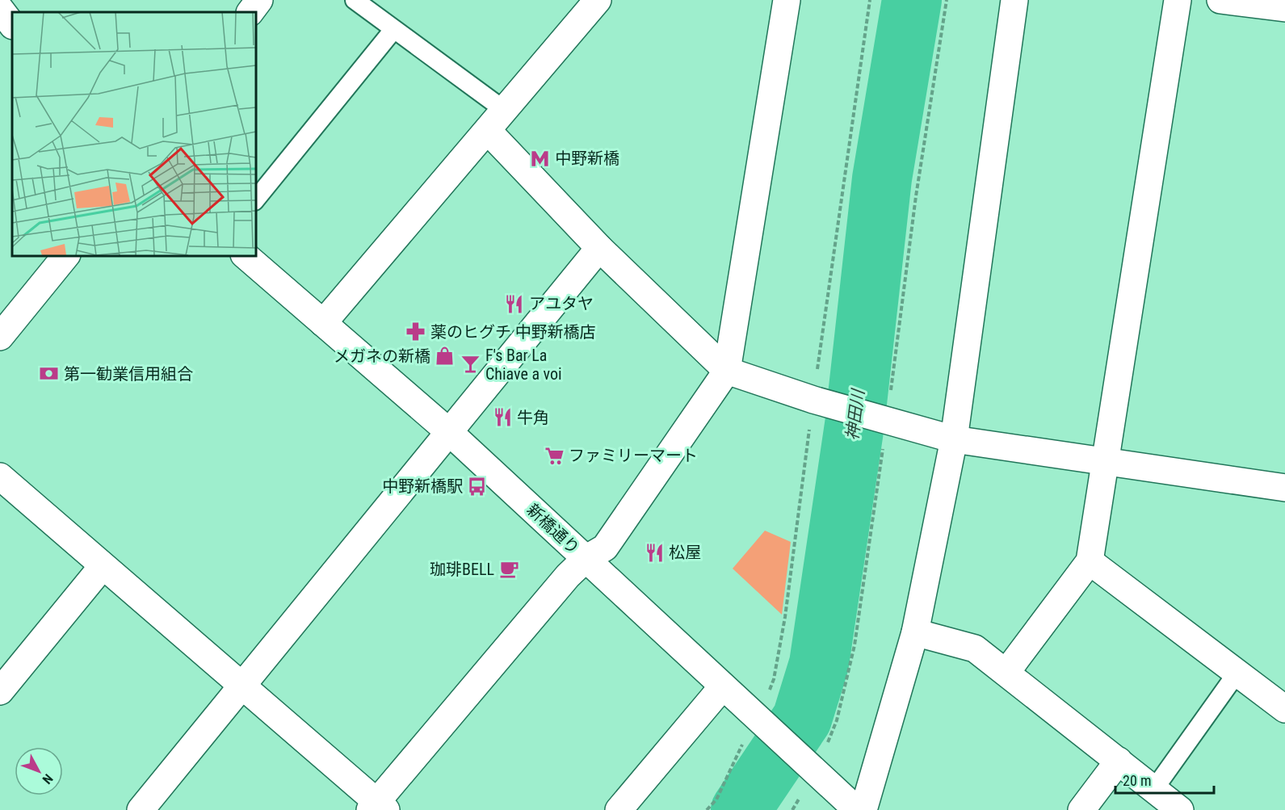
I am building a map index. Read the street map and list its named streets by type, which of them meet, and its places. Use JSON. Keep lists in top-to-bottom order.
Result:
{
  "streets": {
    "street": ["新橋通り"]
  },
  "water": ["神田川"],
  "places": {
    "metro station": ["中野新橋"],
    "restaurant": ["アユタヤ", "牛角", "松屋"],
    "pharmacy": ["薬のヒグチ 中野新橋店"],
    "shop": ["メガネの新橋"],
    "bar": ["F's Bar La Chiave a voi"],
    "bank": ["第一勧業信用組合"],
    "supermarket": ["ファミリーマート"],
    "bus stop": ["中野新橋駅"],
    "cafe": ["珈琲BELL"]
  },
  "scale_bar": "20 m",
  "north": "bottom right"
}
